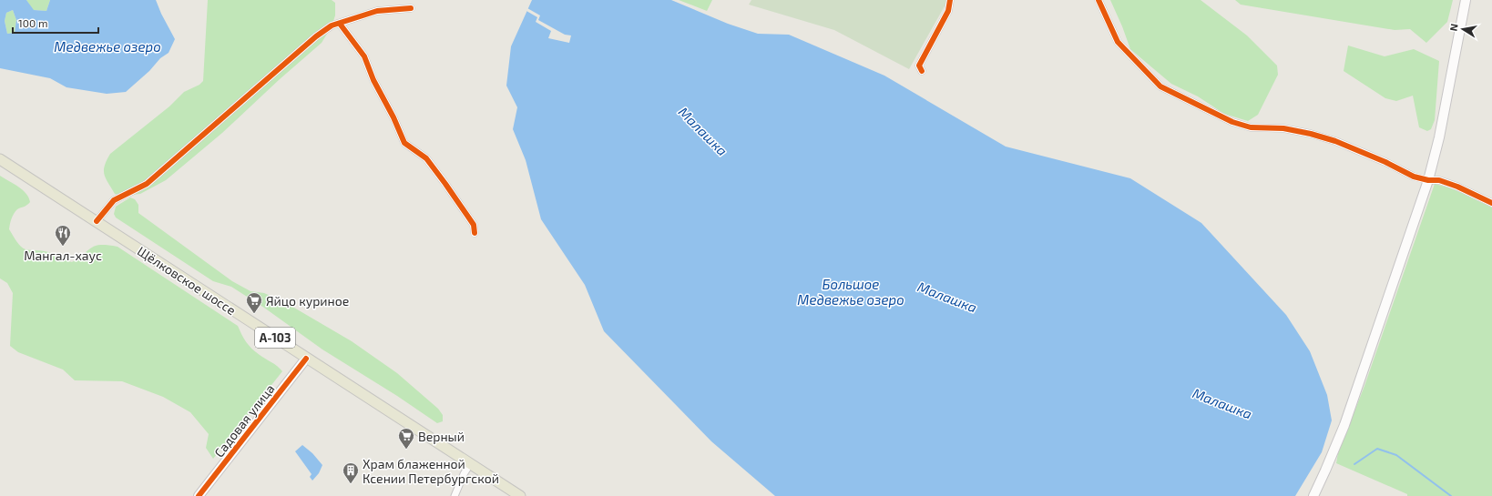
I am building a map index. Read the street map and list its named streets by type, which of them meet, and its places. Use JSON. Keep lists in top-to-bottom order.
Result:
{
  "streets": {
    "main road": ["Щёлковское шоссе", "А-103", "Садовая улица"]
  },
  "crossings": [
    ["Щёлковское шоссе", "Садовая улица"]
  ],
  "water": ["Медвежье озеро", "Малашка", "Большое Медвежье озеро"],
  "places": {
    "restaurant": ["Мангал-хаус"],
    "supermarket": ["Яйцо куриное", "Верный"],
    "building": ["Храм блаженной Ксении Петербургской"]
  },
  "scale_bar": "100 m",
  "north": "left"
}
